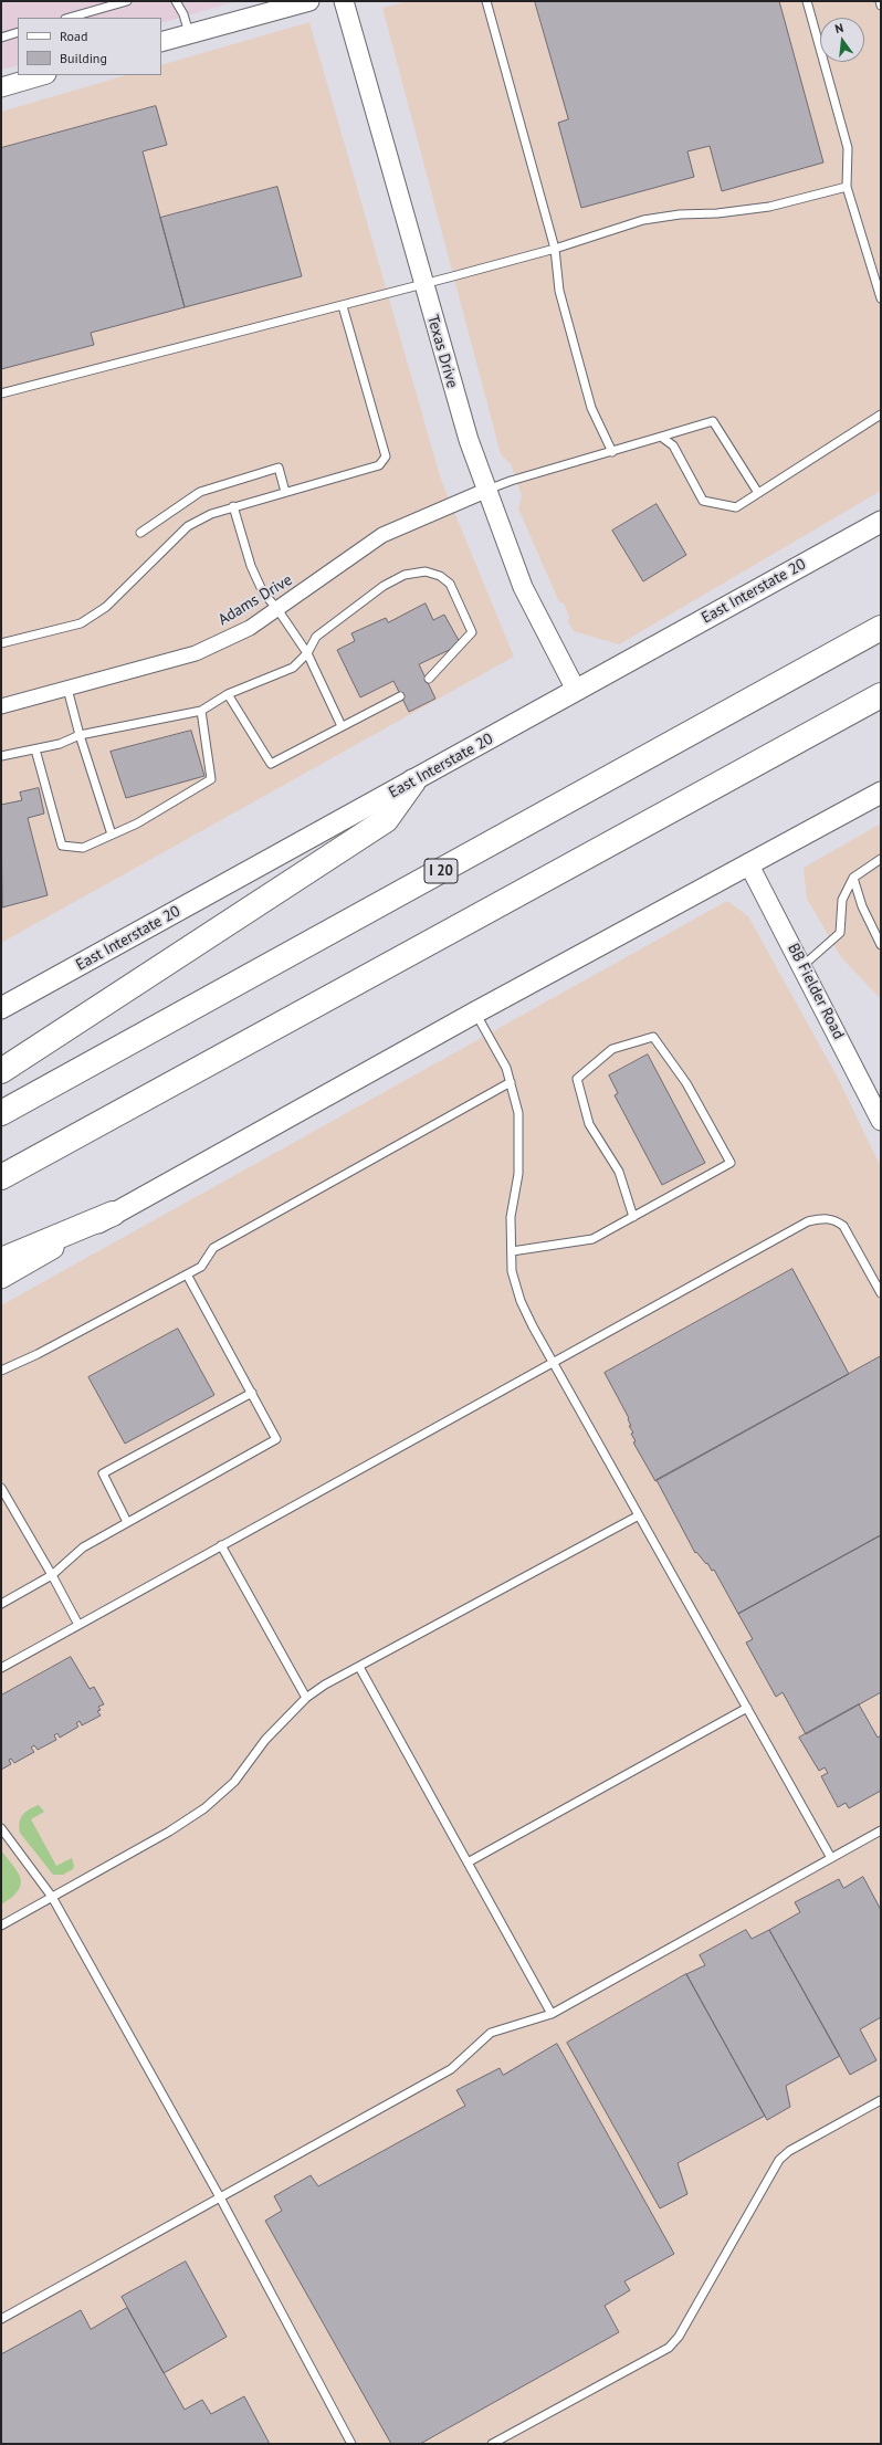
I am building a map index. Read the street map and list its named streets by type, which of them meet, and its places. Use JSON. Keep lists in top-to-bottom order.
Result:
{
  "streets": {
    "highway": ["I 20"],
    "main road": ["East Interstate 20"],
    "street": ["Texas Drive", "Adams Drive", "BB Fielder Road"]
  },
  "crossings": [
    ["Texas Drive", "East Interstate 20"],
    ["Texas Drive", "Adams Drive"]
  ],
  "legend": ["Road", "Building"],
  "north": "top"
}
